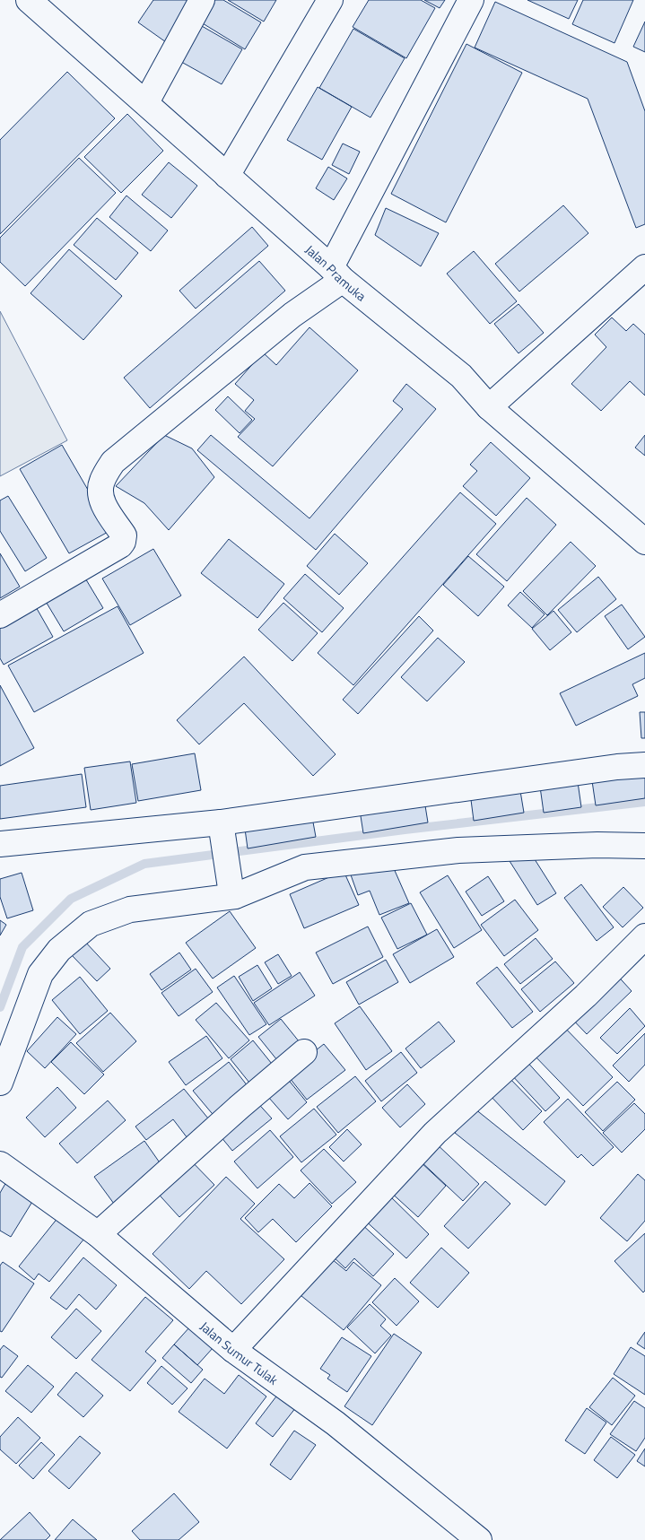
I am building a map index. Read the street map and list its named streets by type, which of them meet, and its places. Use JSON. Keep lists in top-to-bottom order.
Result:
{
  "streets": {
    "street": ["Jalan Pramuka", "Jalan Sumur Tulak"]
  }
}
